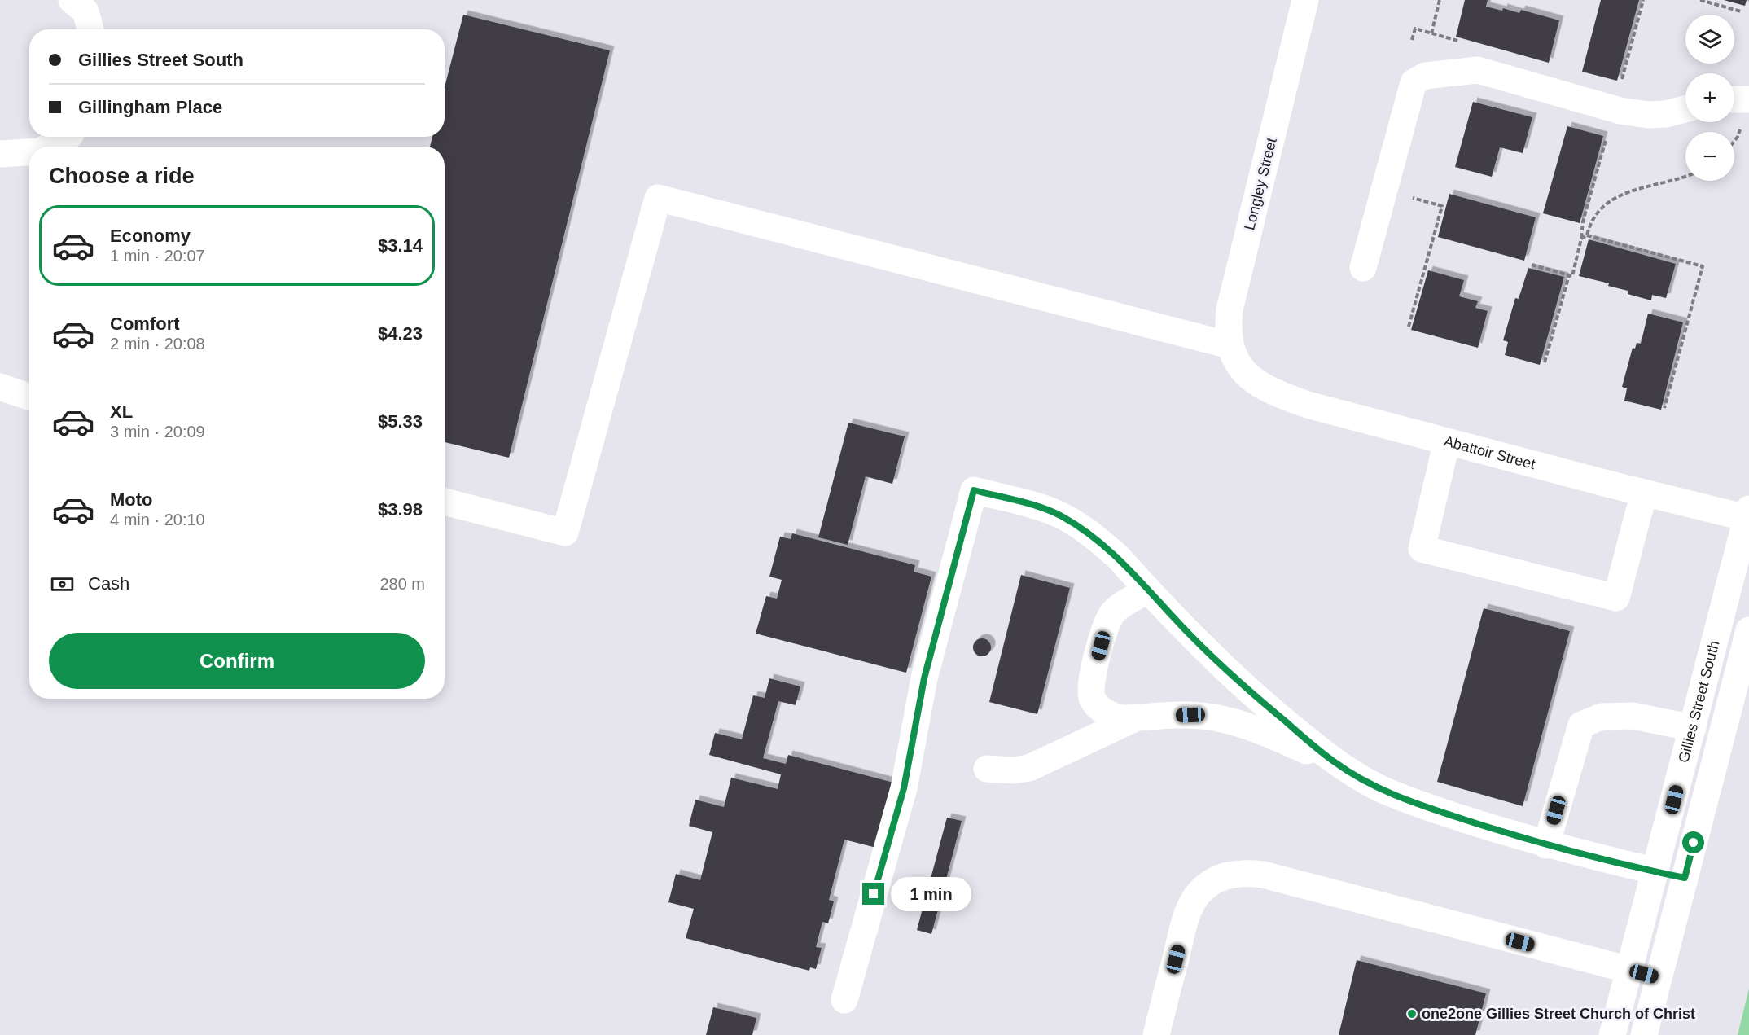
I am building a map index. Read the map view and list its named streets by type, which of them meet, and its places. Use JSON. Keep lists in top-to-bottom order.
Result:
{
  "streets": {
    "main road": ["Longley Street", "Abattoir Street", "Gillies Street South"]
  },
  "crossings": [
    ["Longley Street", "Abattoir Street"],
    ["Abattoir Street", "Gillies Street South"]
  ],
  "places": ["one2one Gillies Street Church of Christ"],
  "page": {
    "map_buttons": ["+", "−"],
    "banner": ["Gillies Street South", "Gillingham Place"],
    "heading": "Choose a ride",
    "list": [
      {
        "name": "Economy",
        "note": "1 min · 20:07",
        "value": "$3.14"
      },
      {
        "name": "Comfort",
        "note": "2 min · 20:08",
        "value": "$4.23"
      },
      {
        "name": "XL",
        "note": "3 min · 20:09",
        "value": "$5.33"
      },
      {
        "name": "Moto",
        "note": "4 min · 20:10",
        "value": "$3.98"
      }
    ],
    "pay": ["Cash", "280 m"],
    "buttons": "Confirm",
    "bubble": "1 min"
  }
}
